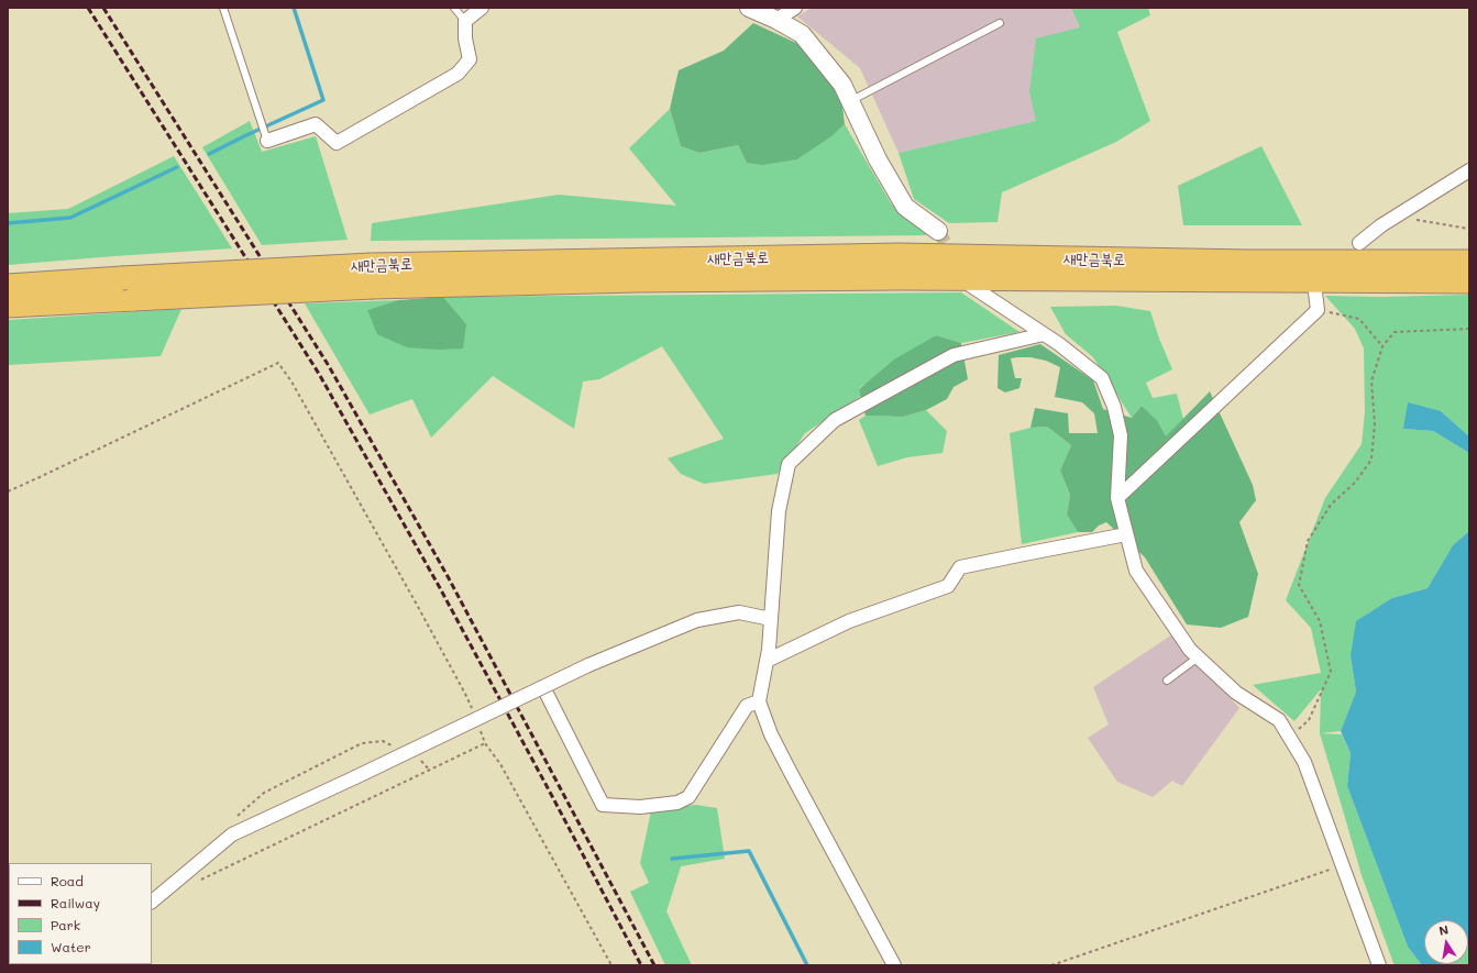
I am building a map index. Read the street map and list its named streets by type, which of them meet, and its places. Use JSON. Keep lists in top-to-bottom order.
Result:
{
  "streets": {
    "highway": ["새만금북로"]
  },
  "legend": [
    "Road",
    "Railway",
    "Park",
    "Water"
  ],
  "north": "top"
}
